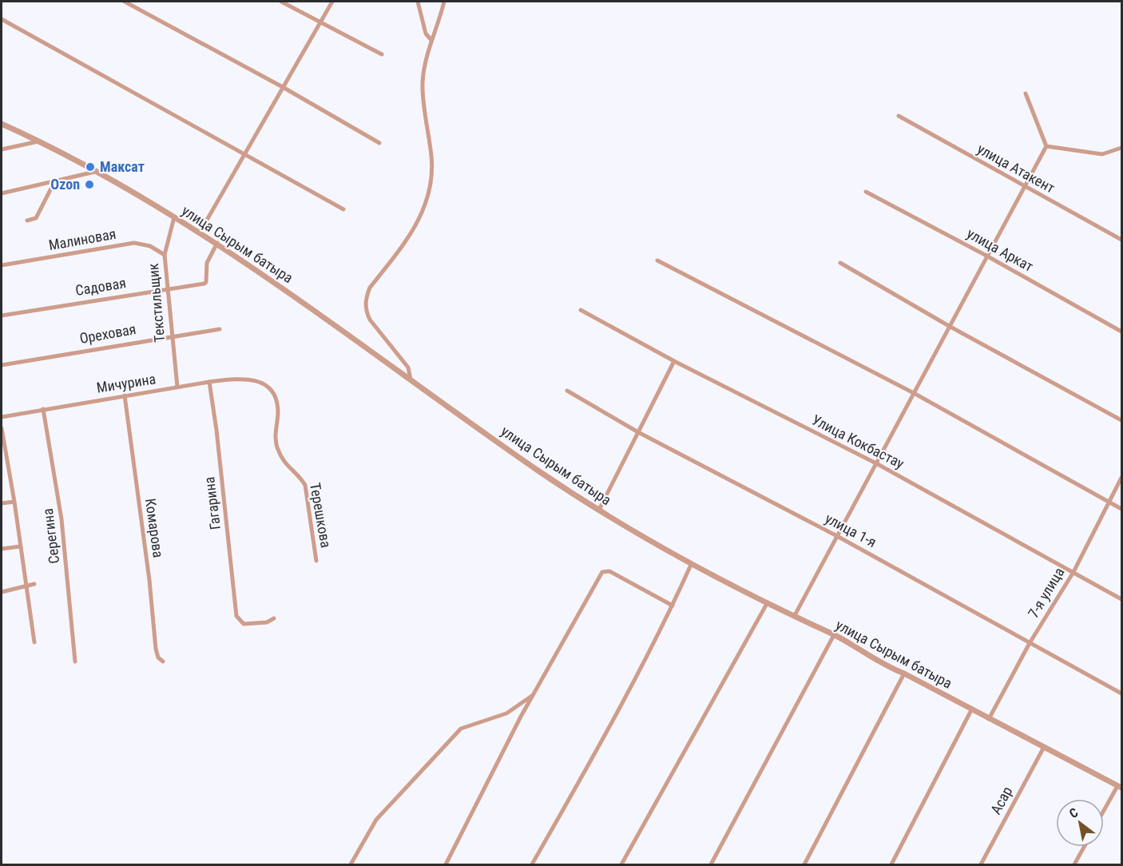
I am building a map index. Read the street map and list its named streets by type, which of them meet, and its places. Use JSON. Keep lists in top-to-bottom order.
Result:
{
  "streets": {
    "street": [
      "улица Атакент",
      "Малиновая",
      "улица Сырым батыра",
      "улица Аркат",
      "Садовая",
      "Текстильщик",
      "Ореховая",
      "Мичурина",
      "Улица Кокбастау",
      "Гагарина",
      "Терешкова",
      "Комарова",
      "улица 1-я",
      "Серегина",
      "7-я улица",
      "Асар"
    ]
  },
  "crossings": [
    ["Малиновая", "Текстильщик"],
    ["улица Сырым батыра", "Садовая"],
    ["улица Сырым батыра", "Текстильщик"],
    ["улица Сырым батыра", "7-я улица"],
    ["улица Сырым батыра", "Асар"],
    ["Садовая", "Текстильщик"],
    ["Текстильщик", "Ореховая"],
    ["Текстильщик", "Мичурина"],
    ["Мичурина", "Гагарина"],
    ["Мичурина", "Терешкова"],
    ["Мичурина", "Комарова"],
    ["Мичурина", "Серегина"],
    ["Улица Кокбастау", "7-я улица"],
    ["улица 1-я", "7-я улица"]
  ],
  "places": ["Максат", "Ozon"],
  "north": "top left"
}
